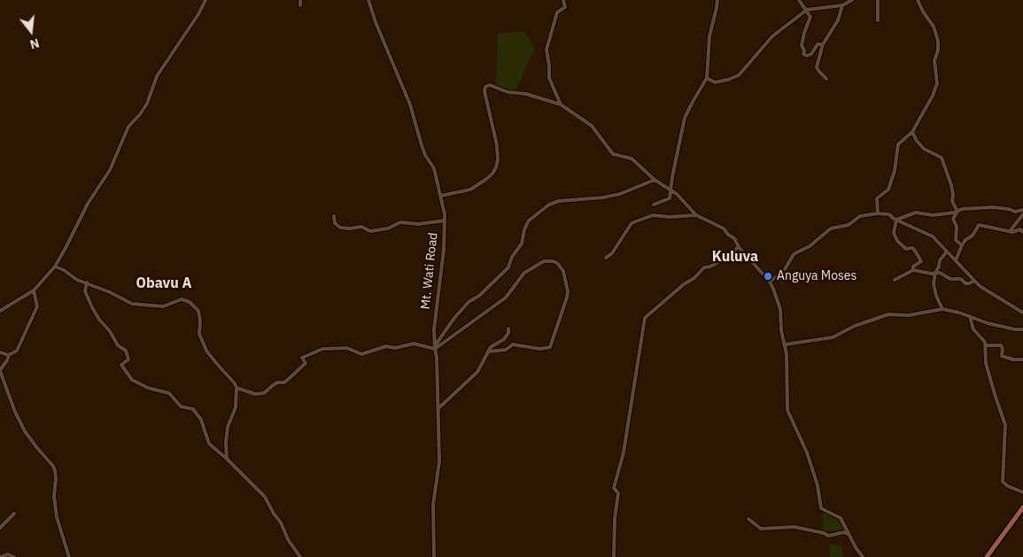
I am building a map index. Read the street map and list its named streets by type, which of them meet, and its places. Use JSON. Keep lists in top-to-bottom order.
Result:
{
  "streets": {
    "street": ["Mt. Wati Road"]
  },
  "districts": ["Kuluva", "Obavu A"],
  "places": ["Anguya Moses"],
  "north": "bottom"
}
